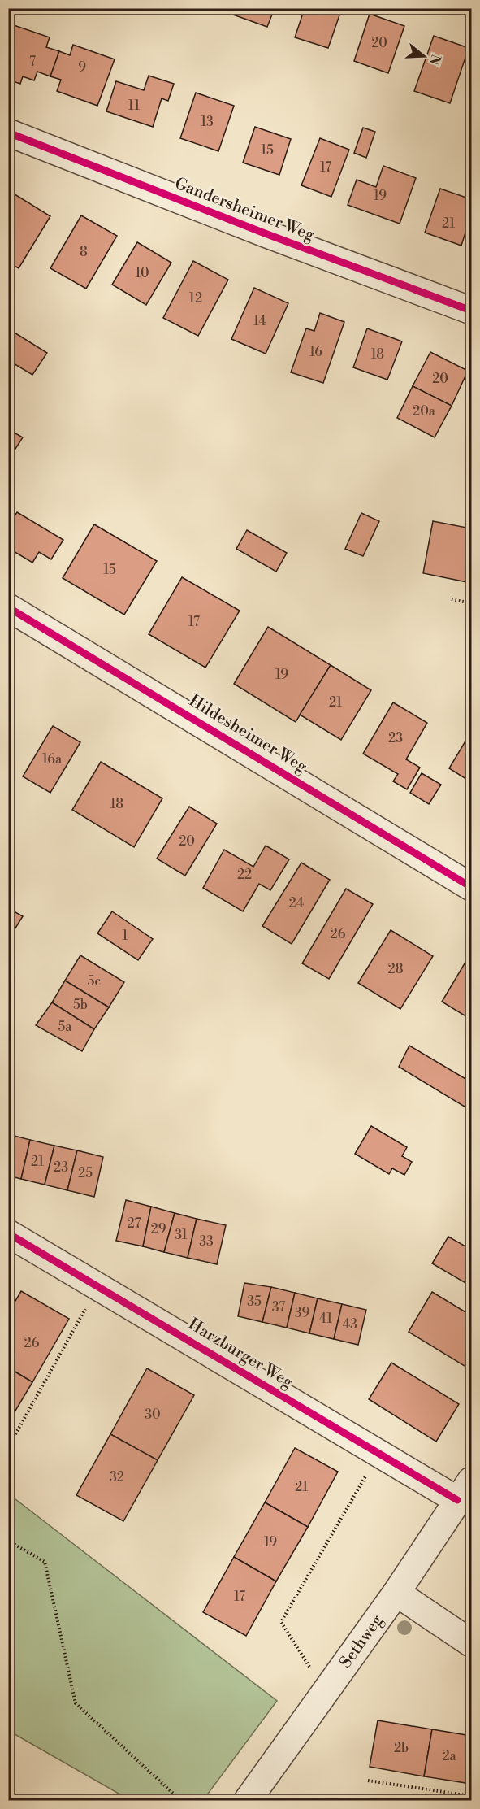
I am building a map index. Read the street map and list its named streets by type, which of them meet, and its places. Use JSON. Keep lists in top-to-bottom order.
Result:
{
  "streets": {
    "street": [
      "Gandersheimer Weg",
      "Hildesheimer Weg",
      "Harzburger Weg",
      "Sethweg"
    ]
  },
  "crossings": [
    ["Harzburger Weg", "Sethweg"]
  ],
  "house_numbers": [
    "20",
    "7",
    "9",
    "11",
    "13",
    "15",
    "17",
    "19",
    "21",
    "8",
    "10",
    "12",
    "14",
    "16",
    "18",
    "20",
    "20a",
    "15",
    "17",
    "19",
    "21",
    "23",
    "16a",
    "18",
    "20",
    "22",
    "24",
    "26",
    "1",
    "28",
    "5c",
    "5b",
    "5a",
    "21",
    "23",
    "25",
    "27",
    "29",
    "31",
    "33",
    "35",
    "37",
    "39",
    "41",
    "43",
    "26",
    "30",
    "32",
    "21",
    "19",
    "17",
    "2b",
    "2a"
  ],
  "north": "right"
}
